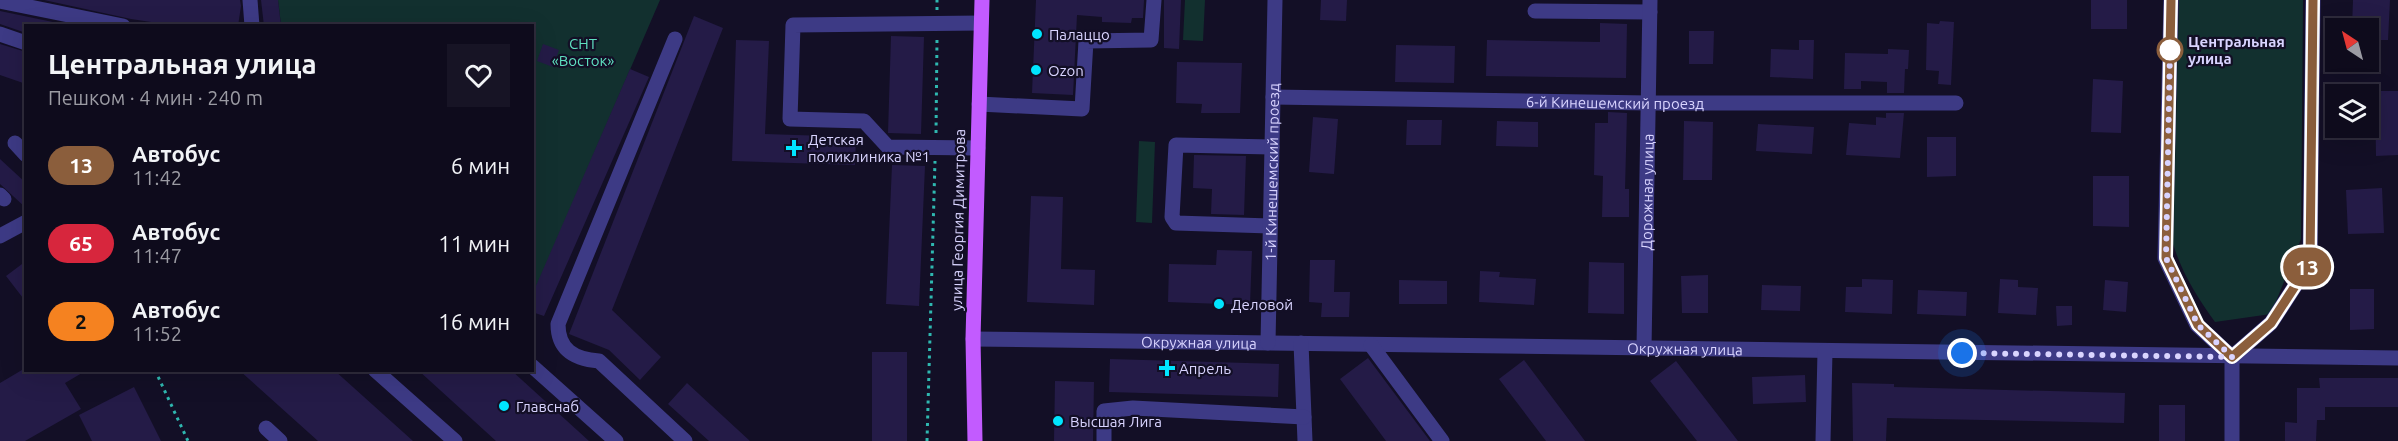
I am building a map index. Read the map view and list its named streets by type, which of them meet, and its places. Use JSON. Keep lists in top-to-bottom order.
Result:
{
  "streets": {
    "main road": ["улица Георгия Димитрова"],
    "street": [
      "6-й Кинешемский проезд",
      "1-й Кинешемский проезд",
      "Дорожная улица",
      "Окружная улица"
    ]
  },
  "crossings": [
    ["6-й Кинешемский проезд", "1-й Кинешемский проезд"],
    ["6-й Кинешемский проезд", "Дорожная улица"],
    ["1-й Кинешемский проезд", "Окружная улица"],
    ["Дорожная улица", "Окружная улица"],
    ["улица Георгия Димитрова", "Окружная улица"]
  ],
  "parks": ["СНТ «Восток»"],
  "places": {
    "other": [
      "Палаццо",
      "Центральная улица",
      "Ozon",
      "Деловой",
      "Главснаб",
      "Высшая Лига"
    ],
    "health": ["Детская поликлиника №1", "Апрель"]
  },
  "lines": ["bus line 13"],
  "north": "top left",
  "page": {
    "on_map": "13",
    "heading": ["Центральная улица", "Пешком · 4 мин · 240 m"],
    "list": [
      {
        "mark": "13",
        "name": "Автобус",
        "note": "11:42",
        "value": "6 мин"
      },
      {
        "mark": "65",
        "name": "Автобус",
        "note": "11:47",
        "value": "11 мин"
      },
      {
        "mark": "2",
        "name": "Автобус",
        "note": "11:52",
        "value": "16 мин"
      }
    ]
  }
}
